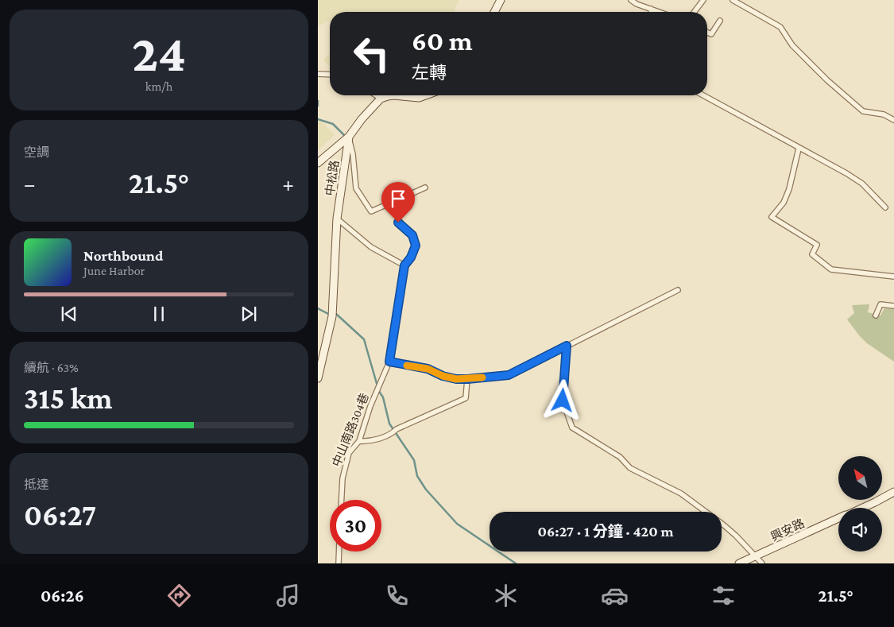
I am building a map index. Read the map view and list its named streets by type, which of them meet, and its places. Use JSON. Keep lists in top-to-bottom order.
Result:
{
  "streets": {
    "street": ["中松路", "中山南路304巷", "興安路"]
  },
  "north": "top left",
  "page": {
    "tile": [
      ["24", "km/h"],
      "空調",
      ["續航 · 63%", "315 km"],
      ["抵達", "06:27"]
    ],
    "turn": ["60 m", "左轉"],
    "heat": ["−", "21.5°", "+"],
    "song": ["Northbound", "June Harbor"],
    "limit": "30",
    "trip": "06:27 · 1 分鐘 · 420 m",
    "tabs": ["06:26", "21.5°"]
  }
}
